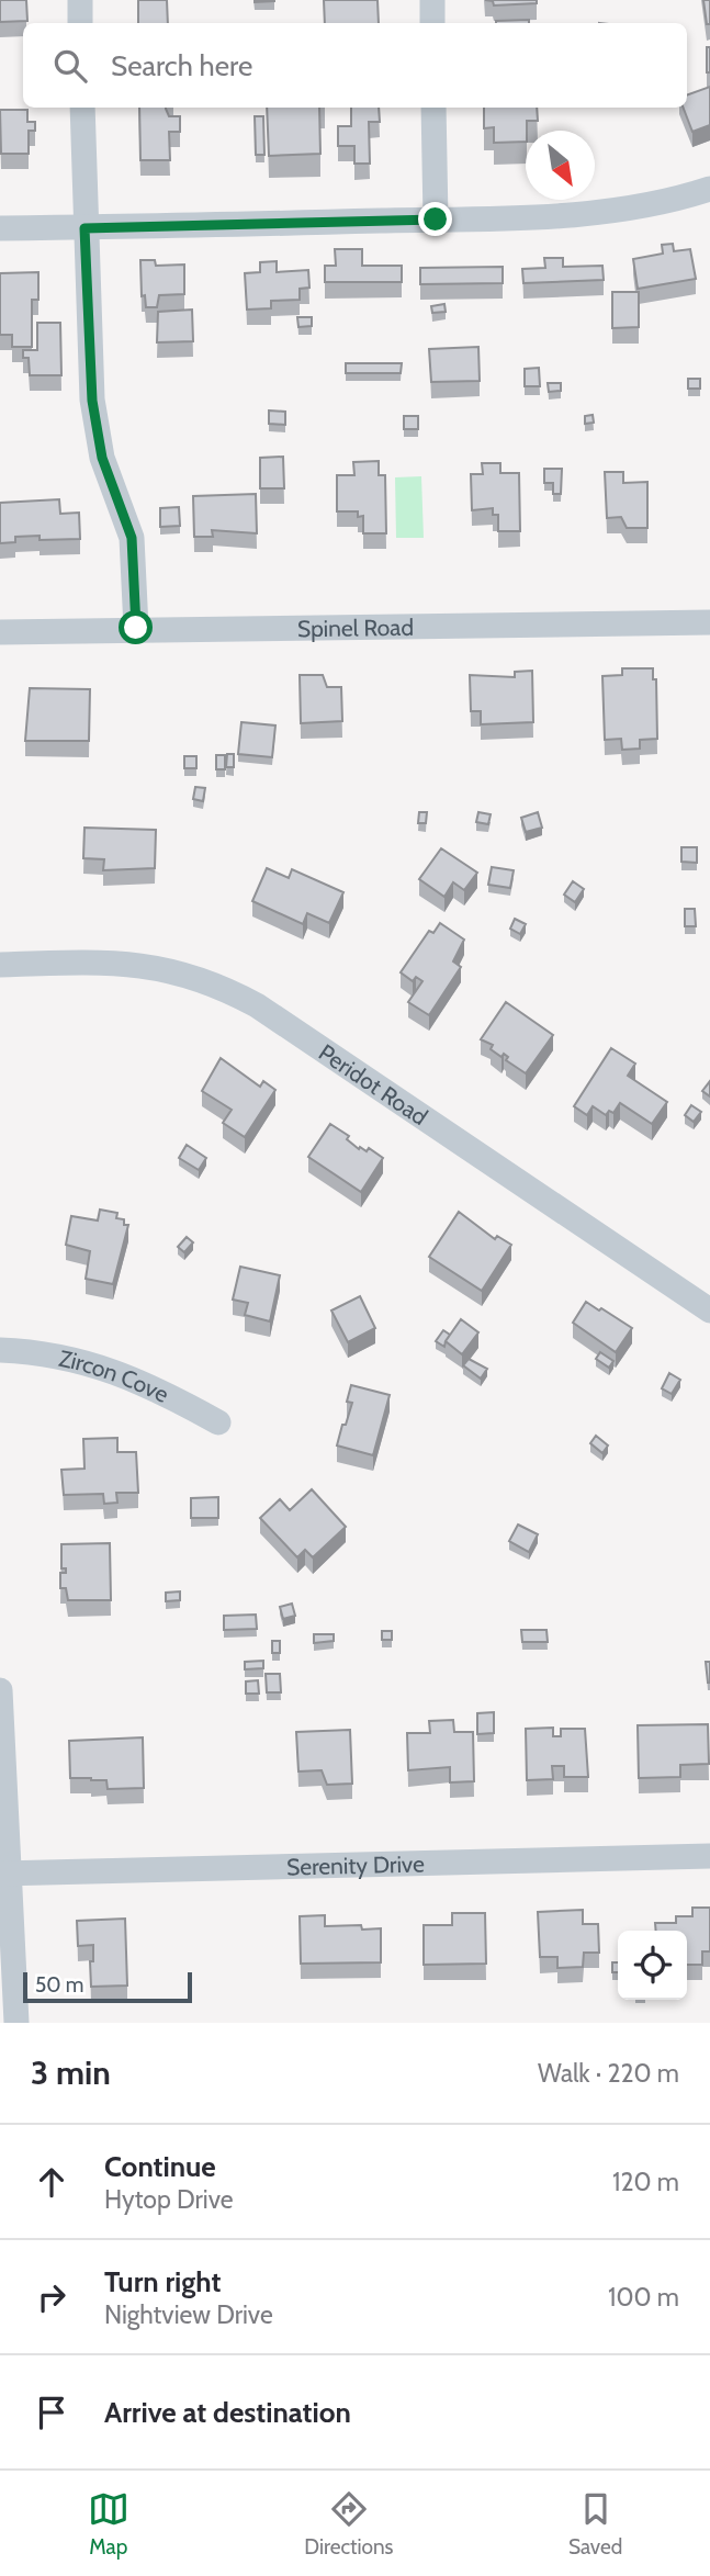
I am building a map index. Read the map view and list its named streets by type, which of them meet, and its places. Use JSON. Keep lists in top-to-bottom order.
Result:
{
  "streets": {
    "street": [
      "Spinel Road",
      "Peridot Road",
      "Zircon Cove",
      "Serenity Drive"
    ]
  },
  "scale_bar": "50 m",
  "north": "bottom right",
  "page": {
    "search": "Search here",
    "scale": "50 m",
    "heading": ["3 min", "Walk · 220 m"],
    "list": [
      ["Continue", "Hytop Drive", "120 m"],
      ["Turn right", "Nightview Drive", "100 m"],
      "Arrive at destination"
    ],
    "nav": ["Map", "Directions", "Saved"]
  }
}
